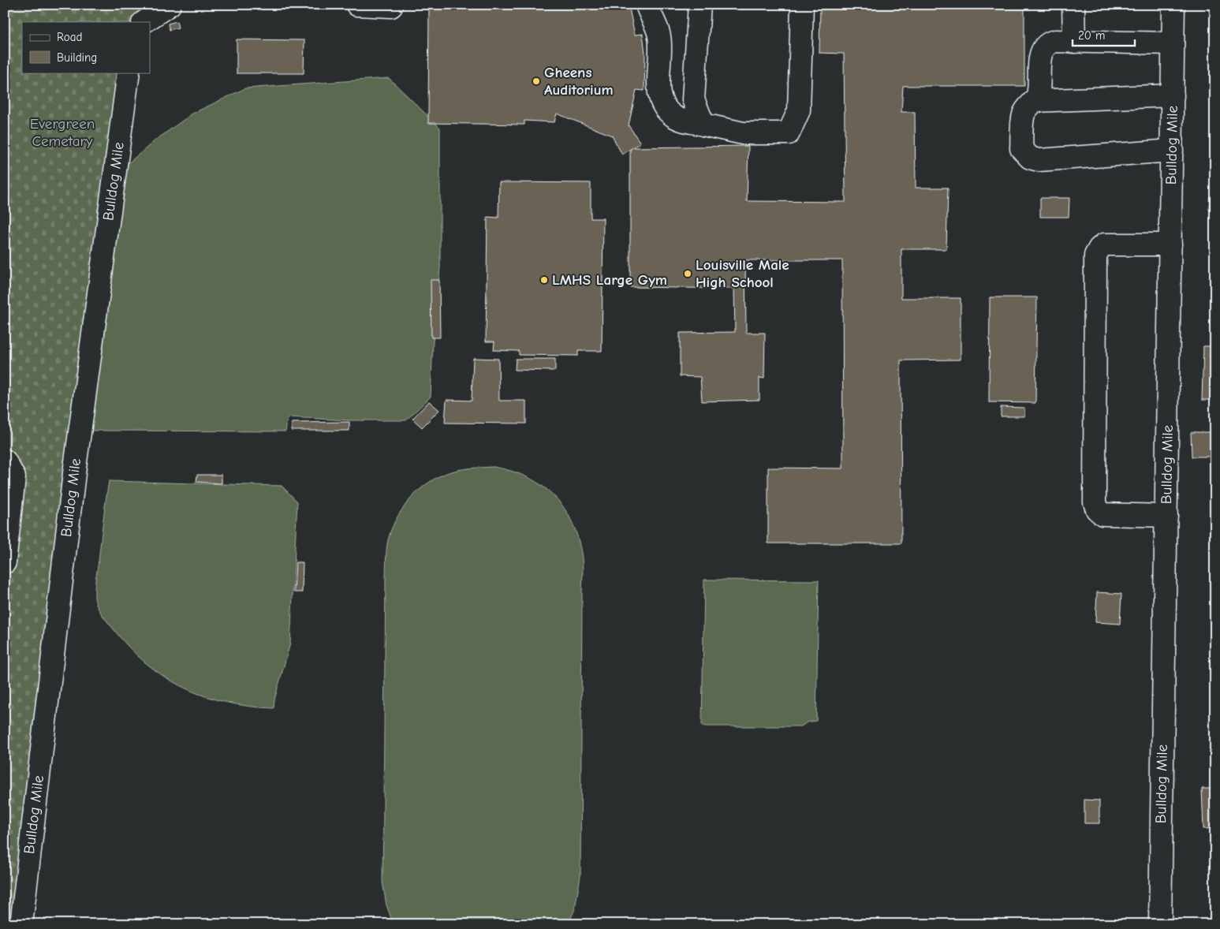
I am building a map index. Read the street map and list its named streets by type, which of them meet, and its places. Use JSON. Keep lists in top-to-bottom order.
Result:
{
  "streets": {
    "street": ["Bulldog Mile"]
  },
  "parks": ["Evergreen Cemetary"],
  "places": ["Gheens Auditorium", "Louisville Male High School", "LMHS Large Gym"],
  "legend": ["Road", "Building"],
  "scale_bar": "20 m"
}
